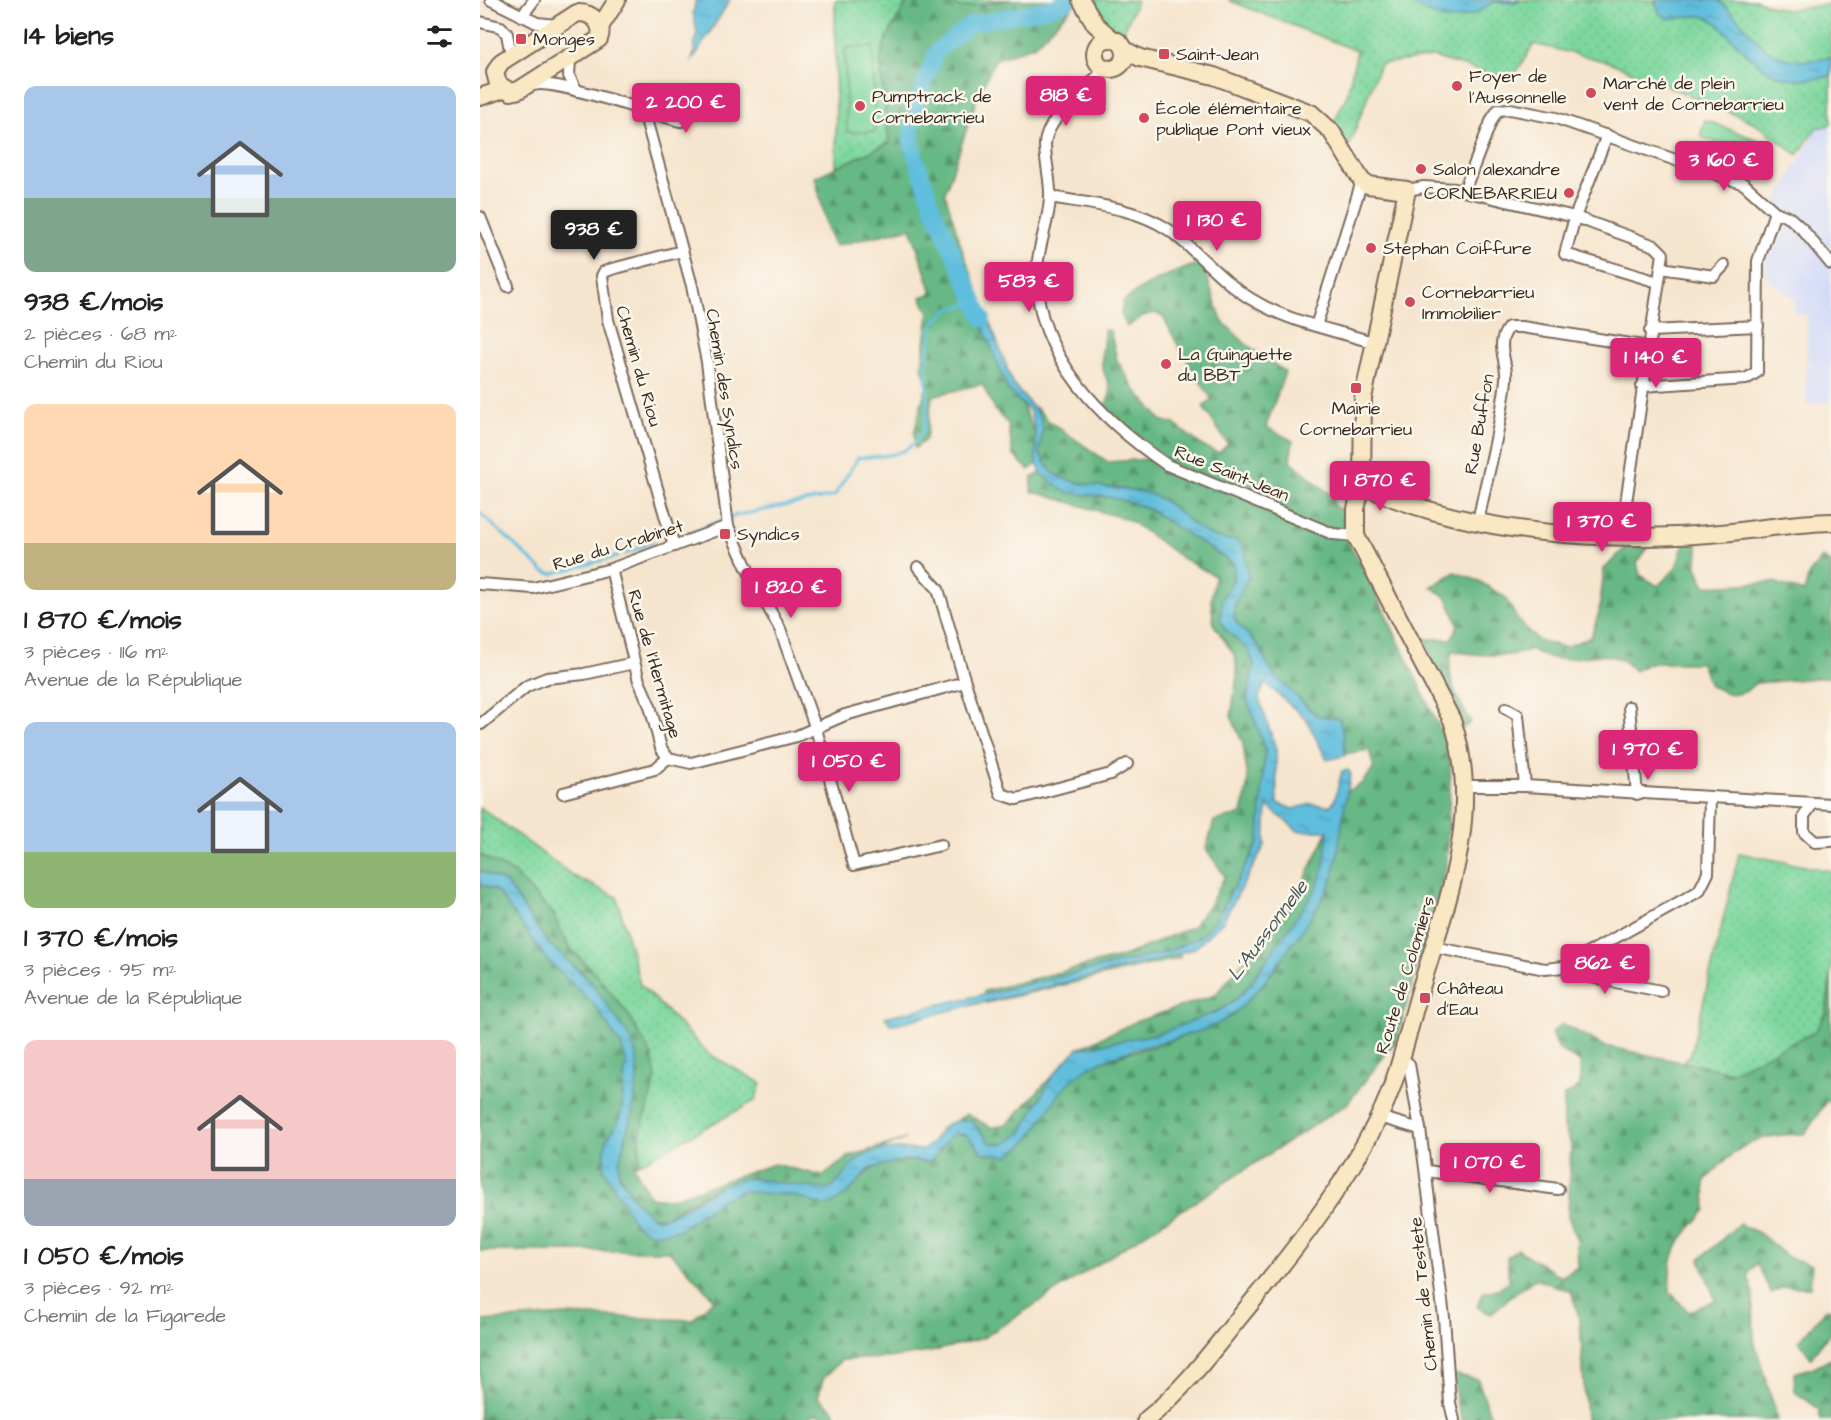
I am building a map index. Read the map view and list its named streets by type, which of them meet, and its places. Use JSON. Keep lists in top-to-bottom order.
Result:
{
  "streets": {
    "street": [
      "Chemin du Riou",
      "Chemin des Syndics",
      "Rue Buffon",
      "Rue Saint-Jean",
      "Rue du Crabinet",
      "Rue de l'Hermitage",
      "Route de Colomiers",
      "Chemin de Testete"
    ]
  },
  "crossings": [
    ["Chemin du Riou", "Chemin des Syndics"],
    ["Chemin du Riou", "Rue du Crabinet"],
    ["Chemin des Syndics", "Rue du Crabinet"],
    ["Chemin des Syndics", "Rue de l'Hermitage"],
    ["Rue Saint-Jean", "Route de Colomiers"],
    ["Rue du Crabinet", "Rue de l'Hermitage"],
    ["Route de Colomiers", "Chemin de Testete"]
  ],
  "water": ["L'Aussonnelle"],
  "places": {
    "transit": [
      "Monges",
      "Saint-Jean",
      "Mairie Cornebarrieu",
      "Syndics",
      "Château d'Eau"
    ],
    "other": [
      "Foyer de l'Aussonnelle",
      "Marché de plein vent de Cornebarrieu",
      "Pumptrack de Cornebarrieu",
      "École élémentaire publique Pont vieux",
      "Salon alexandre",
      "CORNEBARRIEU",
      "Stephan Coiffure",
      "Cornebarrieu Immobilier",
      "La Guinguette du BBT"
    ]
  },
  "page": {
    "heading": "14 biens",
    "list": [
      {
        "name": "938 €/mois",
        "note": "2 pièces · 68 m² · Chemin du Riou"
      },
      {
        "name": "1 870 €/mois",
        "note": "3 pièces · 116 m² · Avenue de la République"
      },
      {
        "name": "1 370 €/mois",
        "note": "3 pièces · 95 m² · Avenue de la République"
      },
      {
        "name": "1 050 €/mois",
        "note": "3 pièces · 92 m² · Chemin de la Figarede"
      }
    ],
    "price": [
      "818 €",
      "2 200 €",
      "3 160 €",
      "1 130 €",
      "938 €",
      "583 €",
      "1 140 €",
      "1 870 €",
      "1 370 €",
      "1 820 €",
      "1 970 €",
      "1 050 €",
      "862 €",
      "1 070 €"
    ]
  }
}
